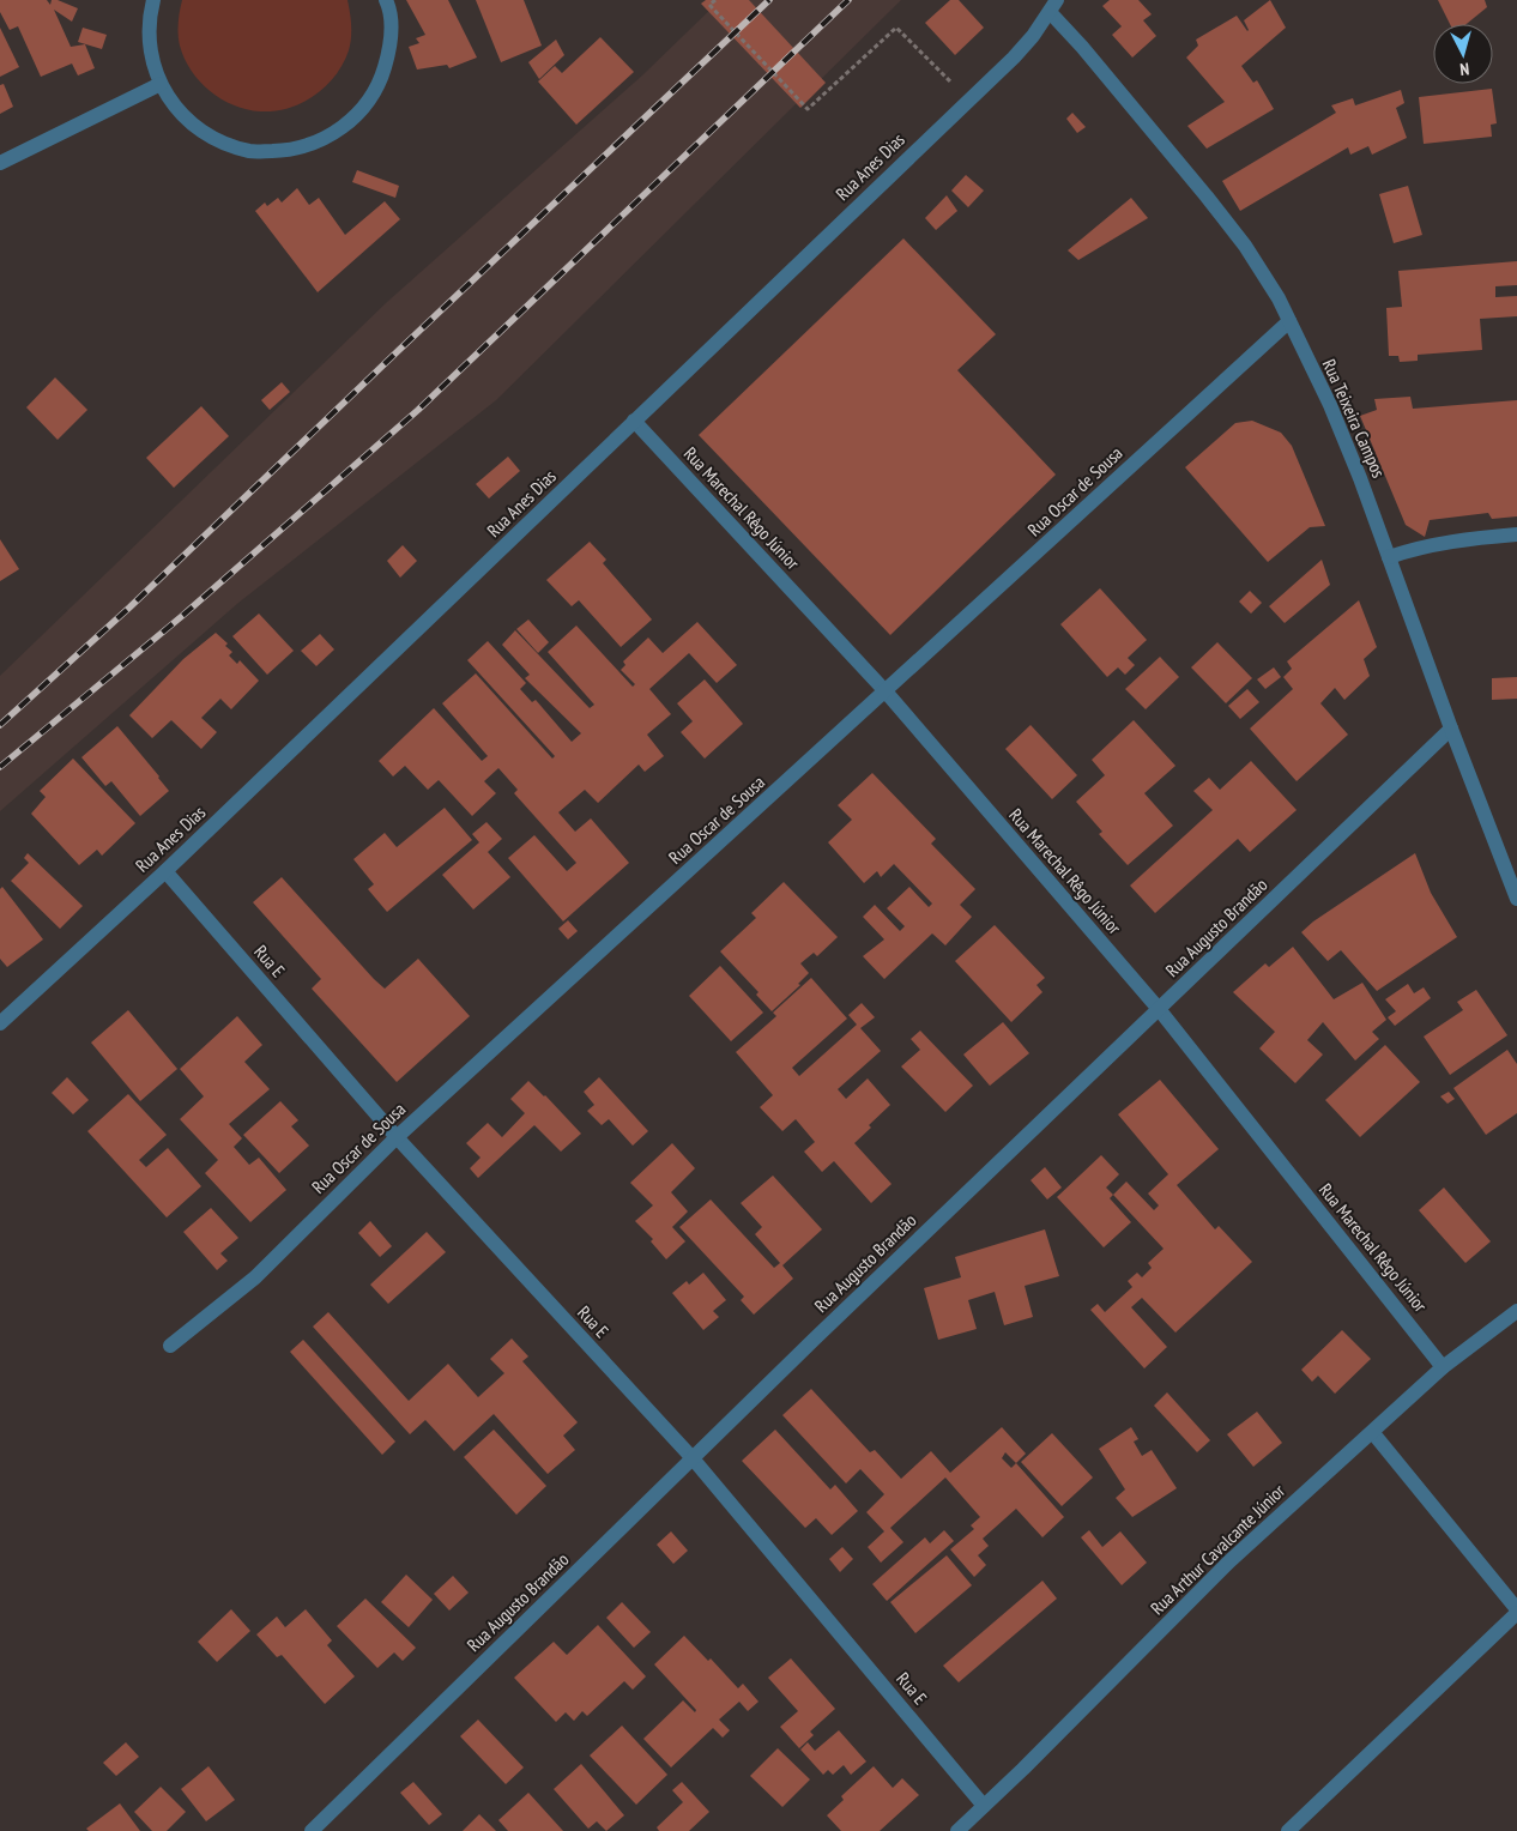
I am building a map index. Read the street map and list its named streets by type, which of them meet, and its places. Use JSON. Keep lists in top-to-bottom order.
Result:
{
  "streets": {
    "street": [
      "Rua Anes Dias",
      "Rua Teixeira Campos",
      "Rua Oscar de Sousa",
      "Rua Marechal Rêgo Júnior",
      "Rua Augusto Brandão",
      "Rua E",
      "Rua Arthur Cavalcante Júnior"
    ]
  },
  "crossings": [
    ["Rua Anes Dias", "Rua Teixeira Campos"],
    ["Rua Anes Dias", "Rua Marechal Rêgo Júnior"],
    ["Rua Anes Dias", "Rua E"],
    ["Rua Teixeira Campos", "Rua Oscar de Sousa"],
    ["Rua Teixeira Campos", "Rua Augusto Brandão"],
    ["Rua Oscar de Sousa", "Rua Marechal Rêgo Júnior"],
    ["Rua Oscar de Sousa", "Rua E"],
    ["Rua Marechal Rêgo Júnior", "Rua Augusto Brandão"],
    ["Rua Marechal Rêgo Júnior", "Rua Arthur Cavalcante Júnior"],
    ["Rua Augusto Brandão", "Rua E"],
    ["Rua E", "Rua Arthur Cavalcante Júnior"]
  ],
  "north": "bottom"
}
